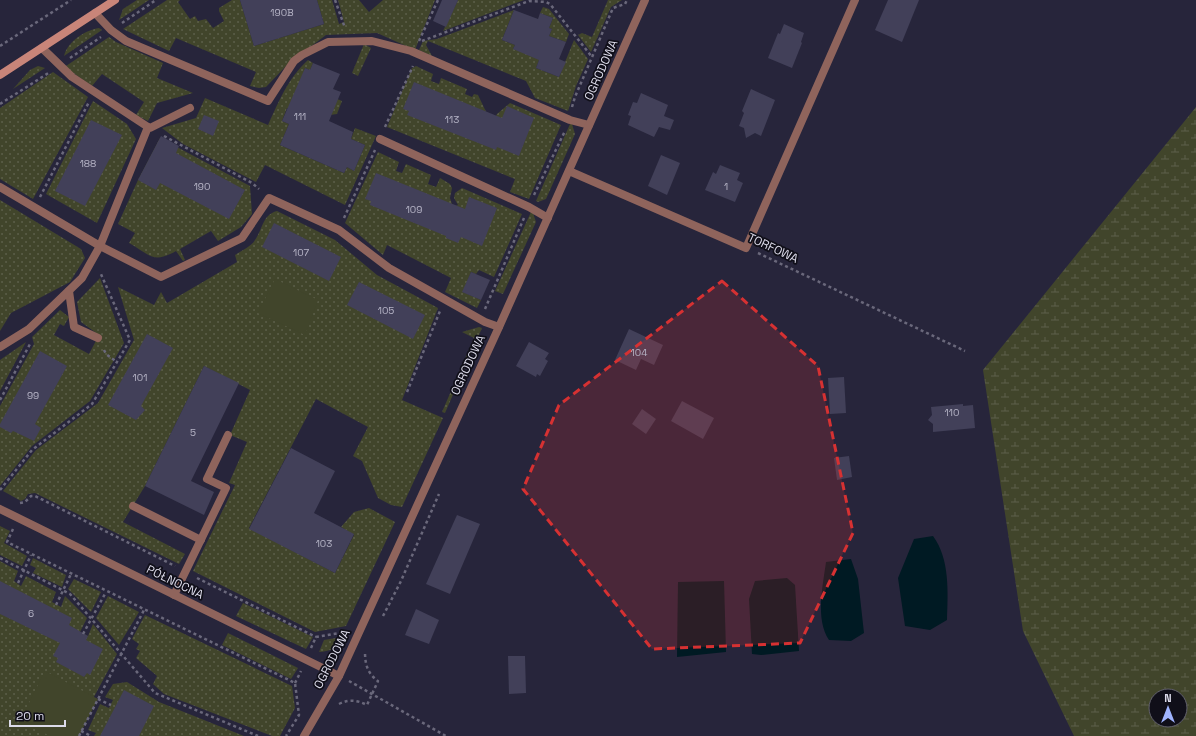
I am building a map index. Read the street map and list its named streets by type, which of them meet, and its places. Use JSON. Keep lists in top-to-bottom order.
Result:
{
  "streets": {
    "street": ["OGRODOWA", "TORFOWA", "PÓŁNOCNA"]
  },
  "crossings": [
    ["OGRODOWA", "TORFOWA"],
    ["OGRODOWA", "PÓŁNOCNA"]
  ],
  "house_numbers": [
    "190B",
    "111",
    "113",
    "188",
    "190",
    "1",
    "109",
    "107",
    "105",
    "104",
    "101",
    "99",
    "110",
    "5",
    "103",
    "6"
  ],
  "scale_bar": "20 m",
  "north": "top"
}
